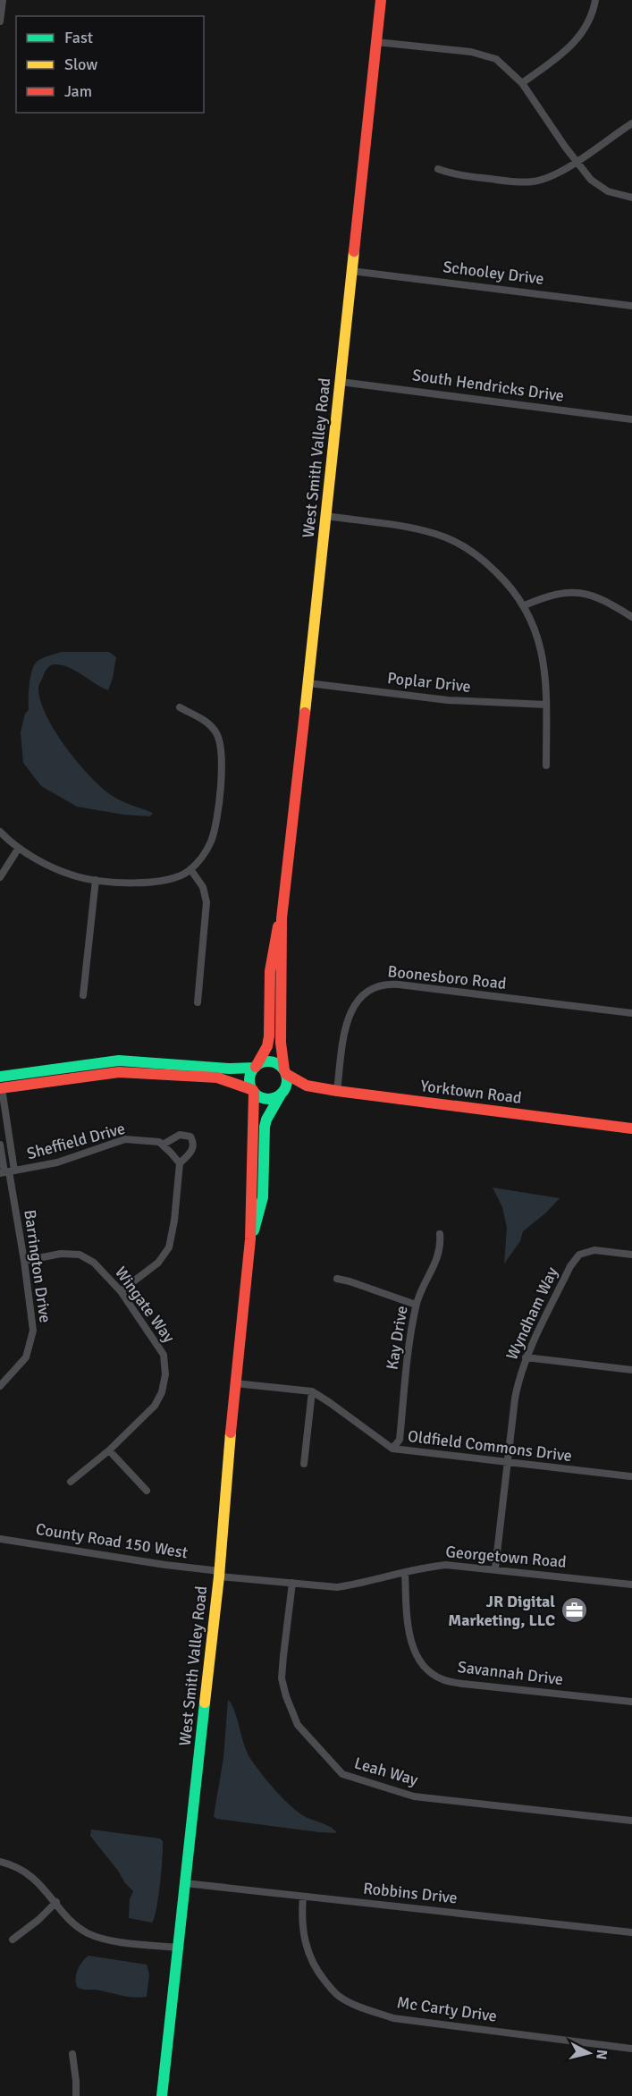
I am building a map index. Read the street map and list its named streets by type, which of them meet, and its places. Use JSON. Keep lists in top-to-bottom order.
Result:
{
  "streets": {
    "main road": ["West Smith Valley Road", "Yorktown Road"],
    "street": [
      "Schooley Drive",
      "South Hendricks Drive",
      "Poplar Drive",
      "Boonesboro Road",
      "Sheffield Drive",
      "Barrington Drive",
      "Wingate Way",
      "Wyndham Way",
      "Kay Drive",
      "Oldfield Commons Drive",
      "County Road 150 West",
      "Georgetown Road",
      "Savannah Drive",
      "Leah Way",
      "Robbins Drive",
      "Mc Carty Drive"
    ]
  },
  "crossings": [
    ["Schooley Drive", "West Smith Valley Road"],
    ["South Hendricks Drive", "West Smith Valley Road"],
    ["West Smith Valley Road", "Poplar Drive"],
    ["West Smith Valley Road", "Yorktown Road"],
    ["West Smith Valley Road", "Oldfield Commons Drive"],
    ["West Smith Valley Road", "County Road 150 West"],
    ["West Smith Valley Road", "Georgetown Road"],
    ["West Smith Valley Road", "Robbins Drive"],
    ["Boonesboro Road", "Yorktown Road"],
    ["Sheffield Drive", "Barrington Drive"],
    ["Barrington Drive", "Wingate Way"],
    ["Wyndham Way", "Oldfield Commons Drive"],
    ["Wyndham Way", "Georgetown Road"],
    ["Kay Drive", "Oldfield Commons Drive"],
    ["County Road 150 West", "Georgetown Road"],
    ["Georgetown Road", "Savannah Drive"],
    ["Georgetown Road", "Leah Way"],
    ["Robbins Drive", "Mc Carty Drive"]
  ],
  "places": {
    "office": ["JR Digital Marketing, LLC"]
  },
  "legend": ["Fast", "Slow", "Jam"],
  "north": "right"
}
